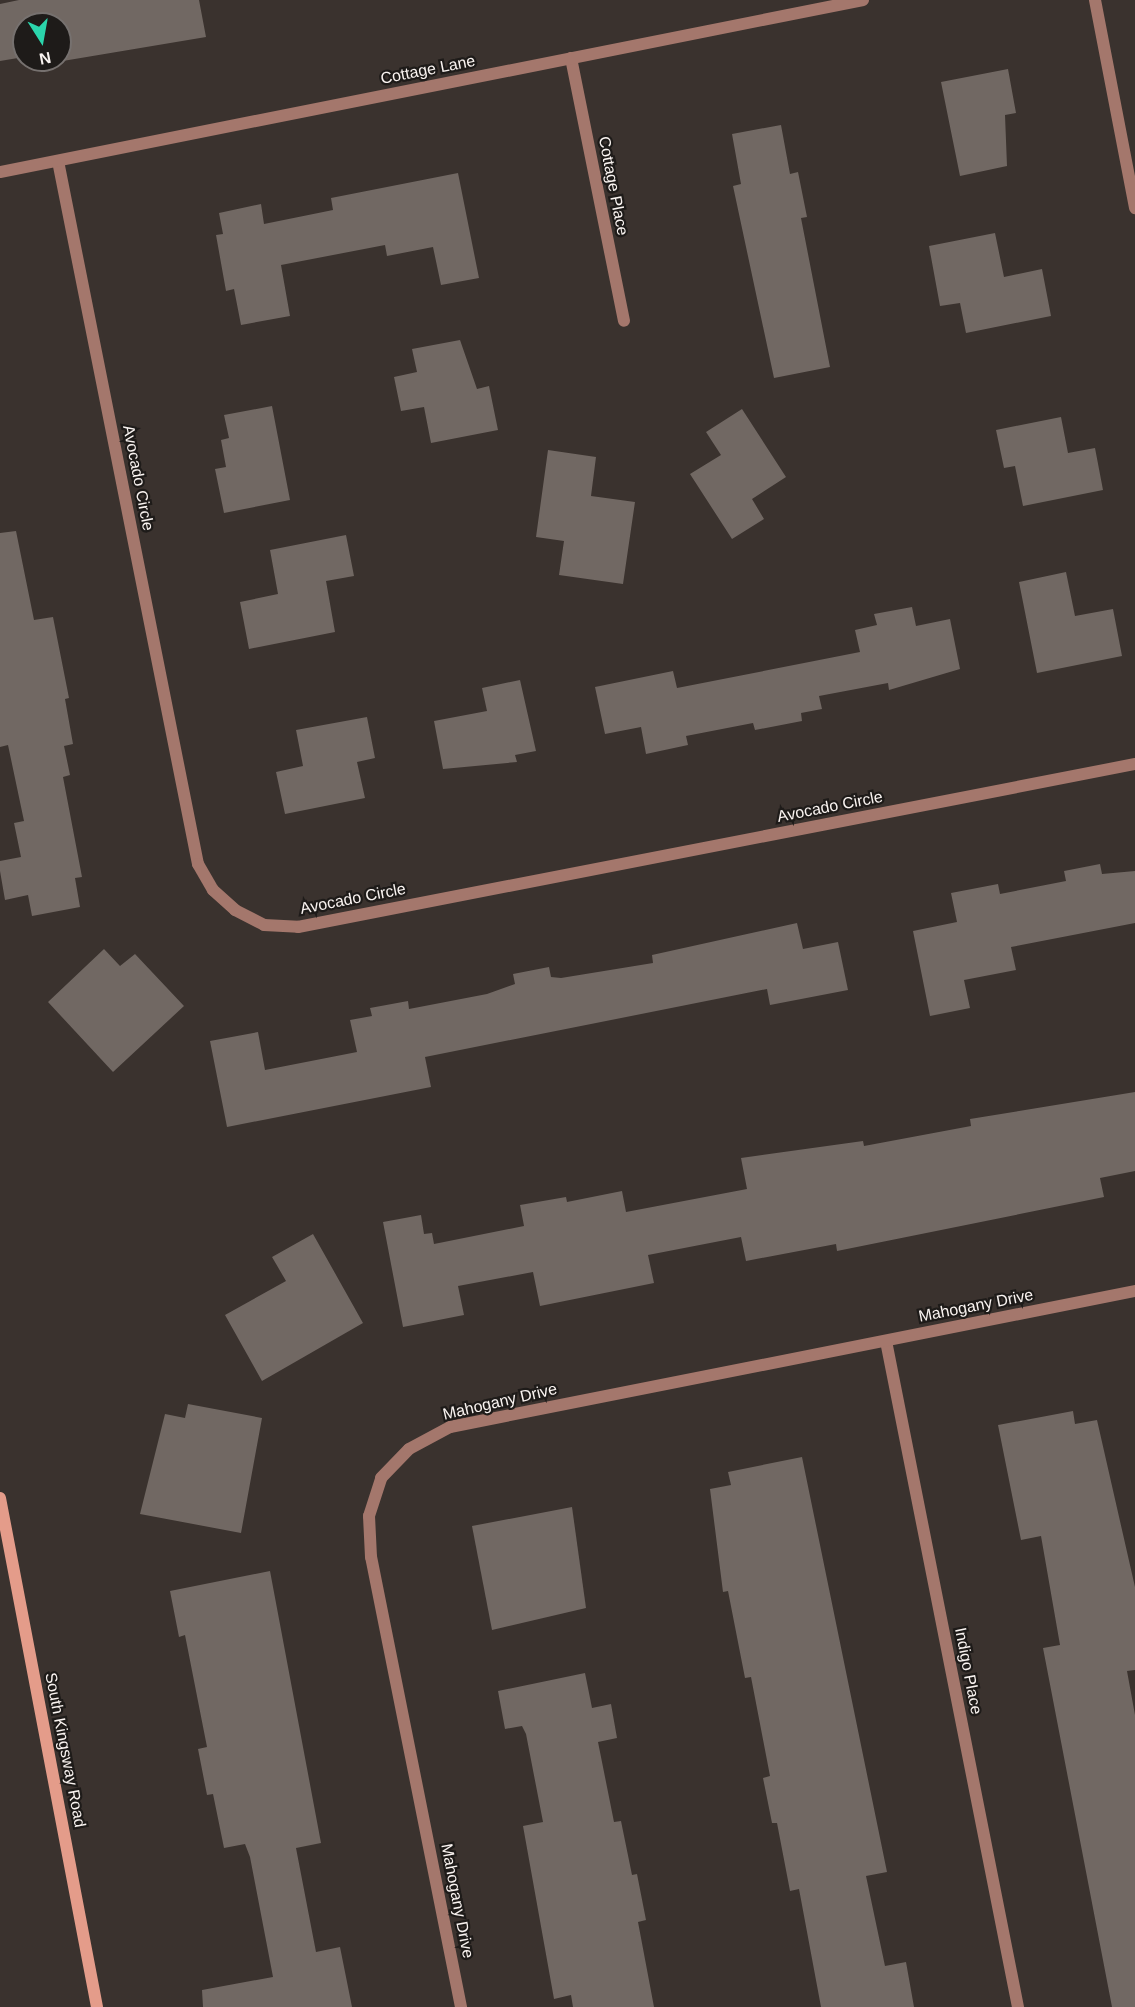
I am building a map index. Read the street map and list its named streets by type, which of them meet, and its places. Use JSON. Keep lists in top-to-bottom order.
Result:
{
  "streets": {
    "street": [
      "Cottage Lane",
      "Cottage Place",
      "Avocado Circle",
      "Mahogany Drive",
      "Indigo Place",
      "South Kingsway Road"
    ]
  },
  "crossings": [
    ["Cottage Lane", "Cottage Place"],
    ["Cottage Lane", "Avocado Circle"],
    ["Mahogany Drive", "Indigo Place"]
  ],
  "north": "bottom"
}
